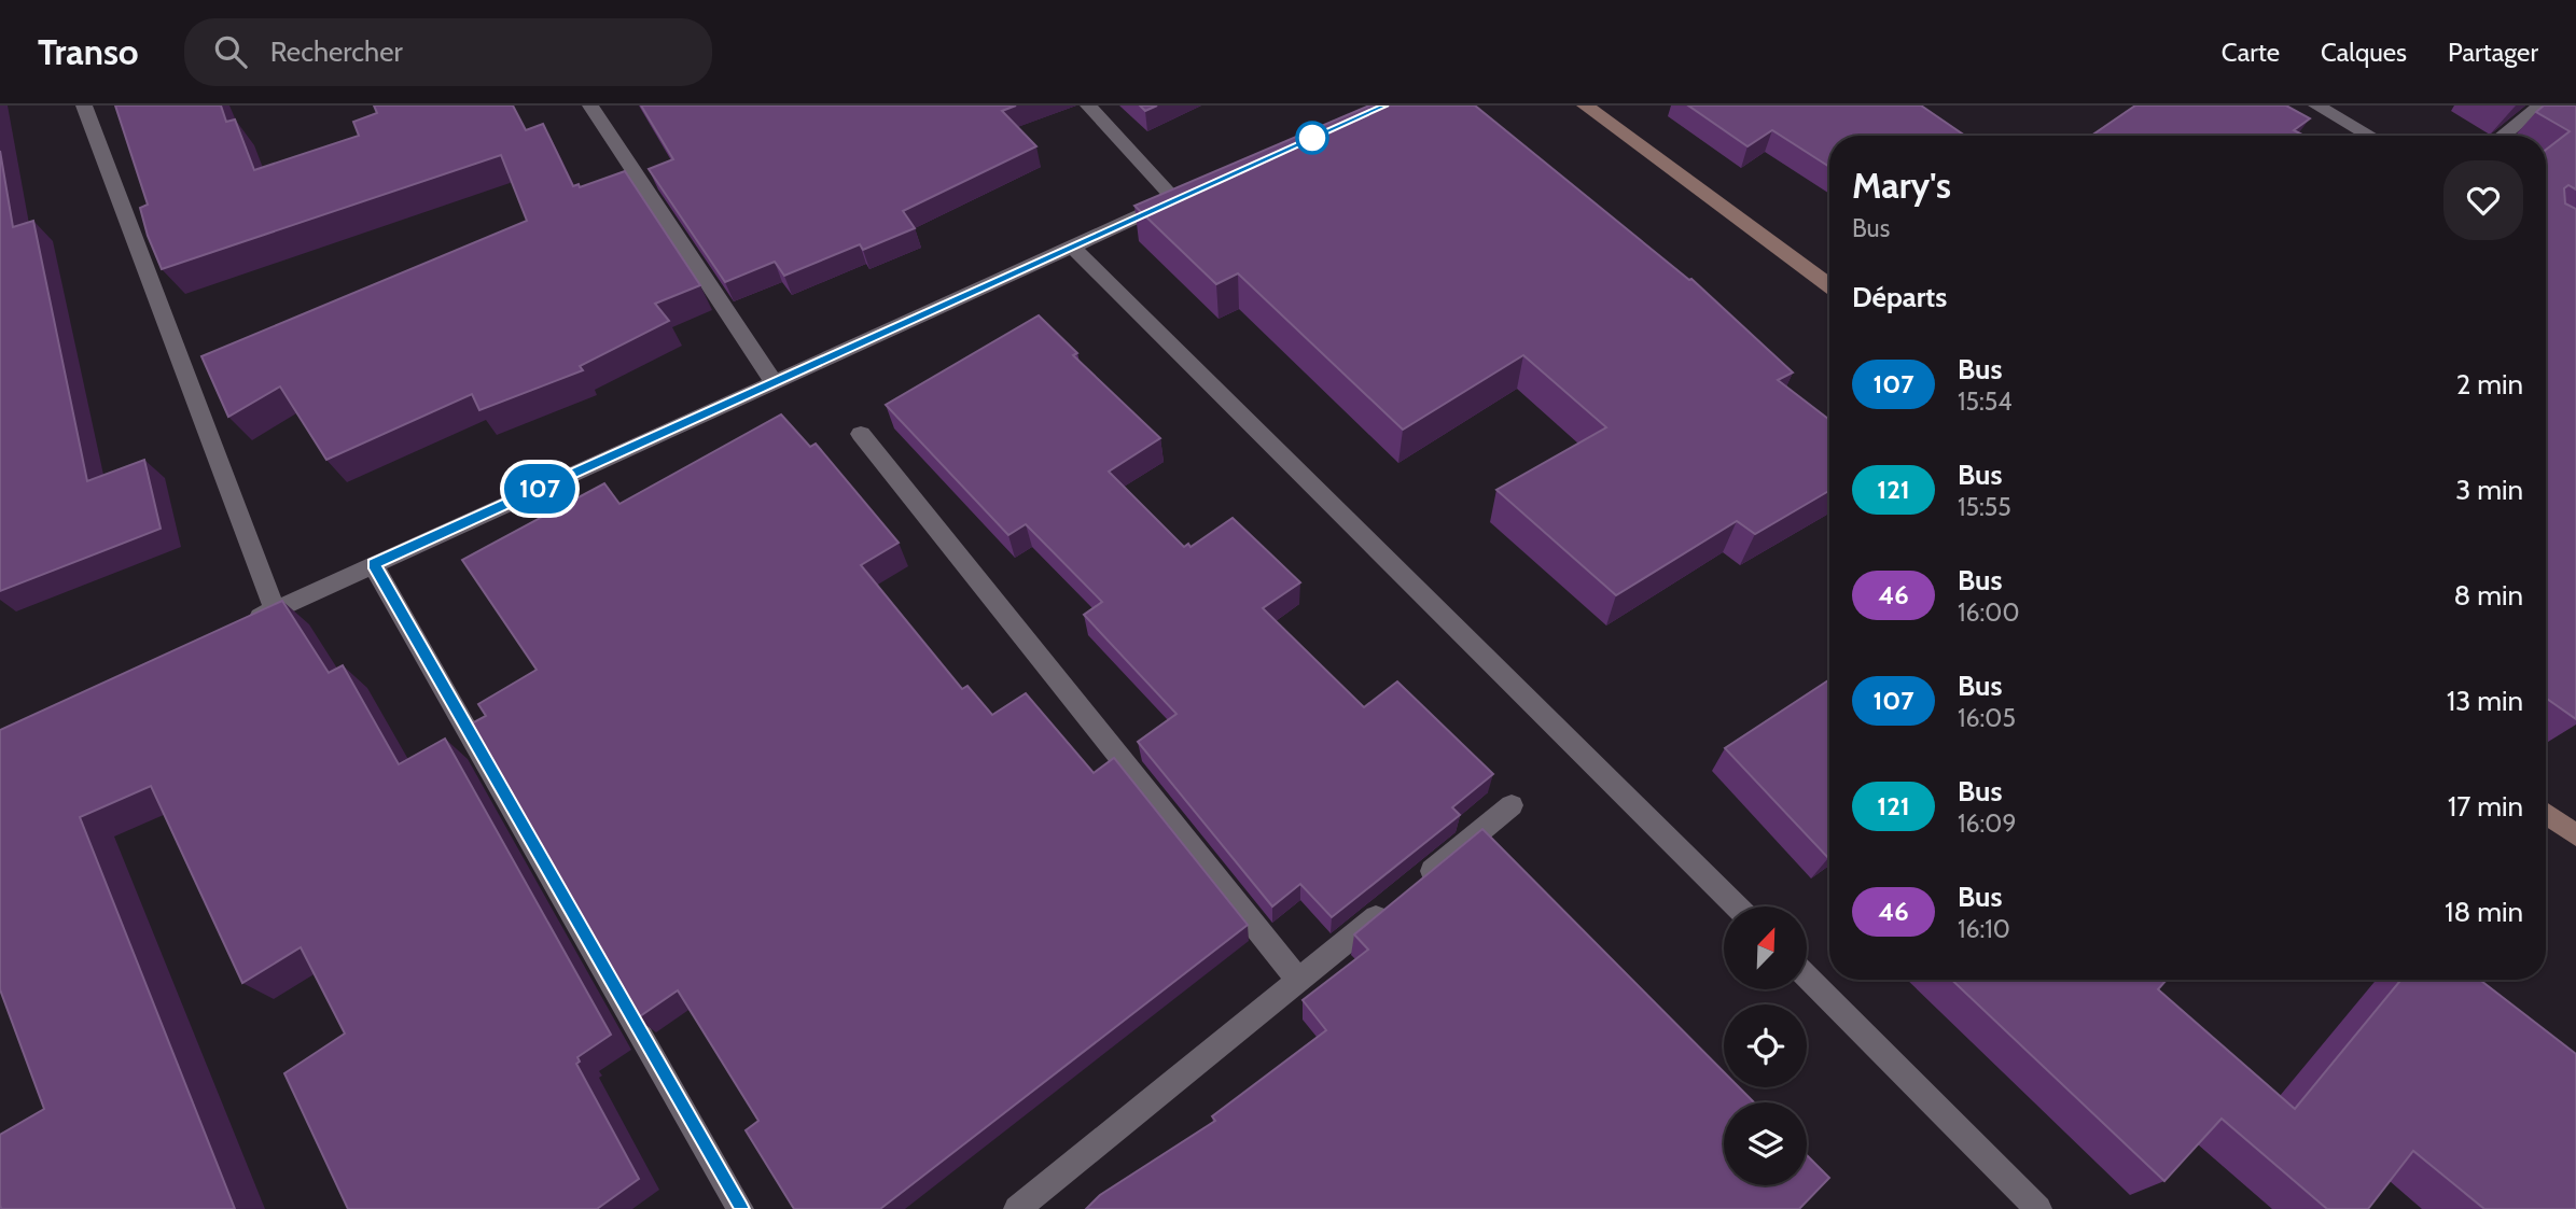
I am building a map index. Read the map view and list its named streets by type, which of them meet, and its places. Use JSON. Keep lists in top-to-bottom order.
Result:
{
  "lines": ["bus line 107"],
  "north": "top right",
  "page": {
    "header": "Transo",
    "search": "Rechercher",
    "nav": ["Carte", "Calques", "Partager"],
    "on_map": "107",
    "heading": [
      ["Mary's", "Bus"],
      "Départs"
    ],
    "list": [
      {
        "mark": "107",
        "name": "Bus",
        "note": "15:54",
        "value": "2 min"
      },
      {
        "mark": "121",
        "name": "Bus",
        "note": "15:55",
        "value": "3 min"
      },
      {
        "mark": "46",
        "name": "Bus",
        "note": "16:00",
        "value": "8 min"
      },
      {
        "mark": "107",
        "name": "Bus",
        "note": "16:05",
        "value": "13 min"
      },
      {
        "mark": "121",
        "name": "Bus",
        "note": "16:09",
        "value": "17 min"
      },
      {
        "mark": "46",
        "name": "Bus",
        "note": "16:10",
        "value": "18 min"
      }
    ]
  }
}
